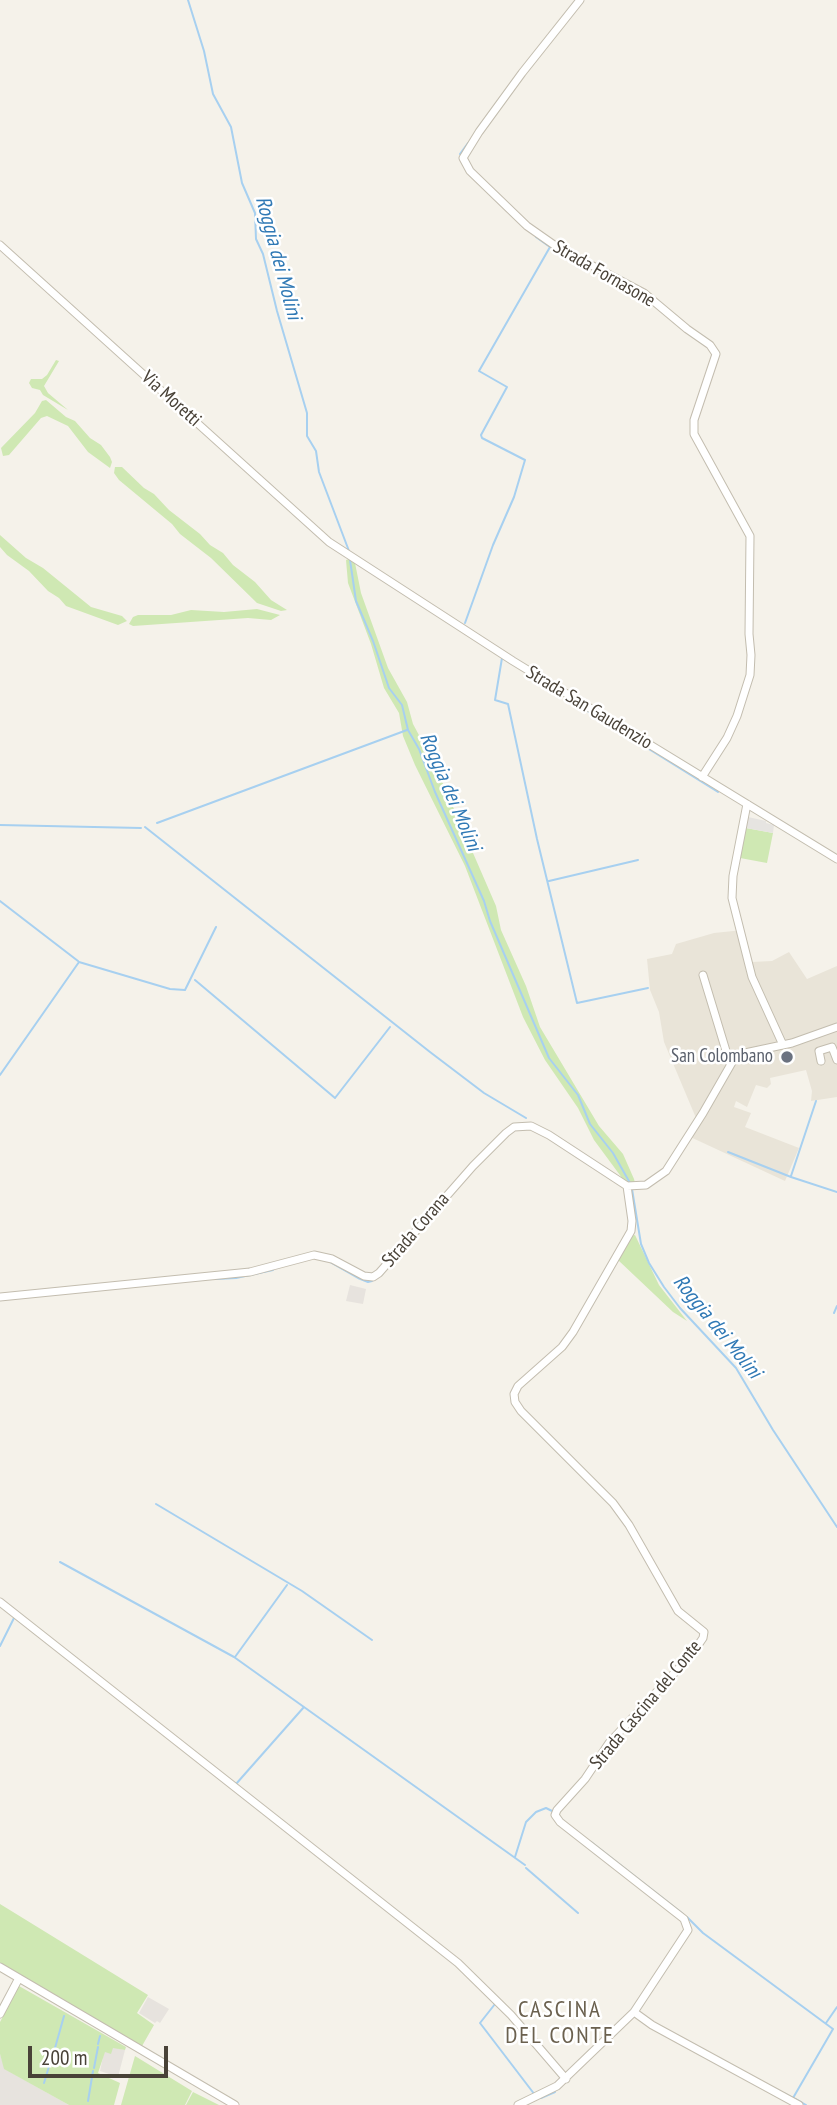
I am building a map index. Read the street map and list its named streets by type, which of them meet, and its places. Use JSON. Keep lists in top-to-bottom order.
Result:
{
  "streets": {
    "street": [
      "Strada Fornasone",
      "Via Moretti",
      "Strada San Gaudenzio",
      "Strada Corana",
      "Strada Cascina del Conte"
    ]
  },
  "crossings": [
    ["Strada Fornasone", "Strada San Gaudenzio"],
    ["Via Moretti", "Strada San Gaudenzio"],
    ["Strada Corana", "Strada Cascina del Conte"]
  ],
  "districts": ["CASCINA DEL CONTE"],
  "water": ["Roggia dei Molini"],
  "places": ["San Colombano"],
  "scale_bar": "200 m"
}
